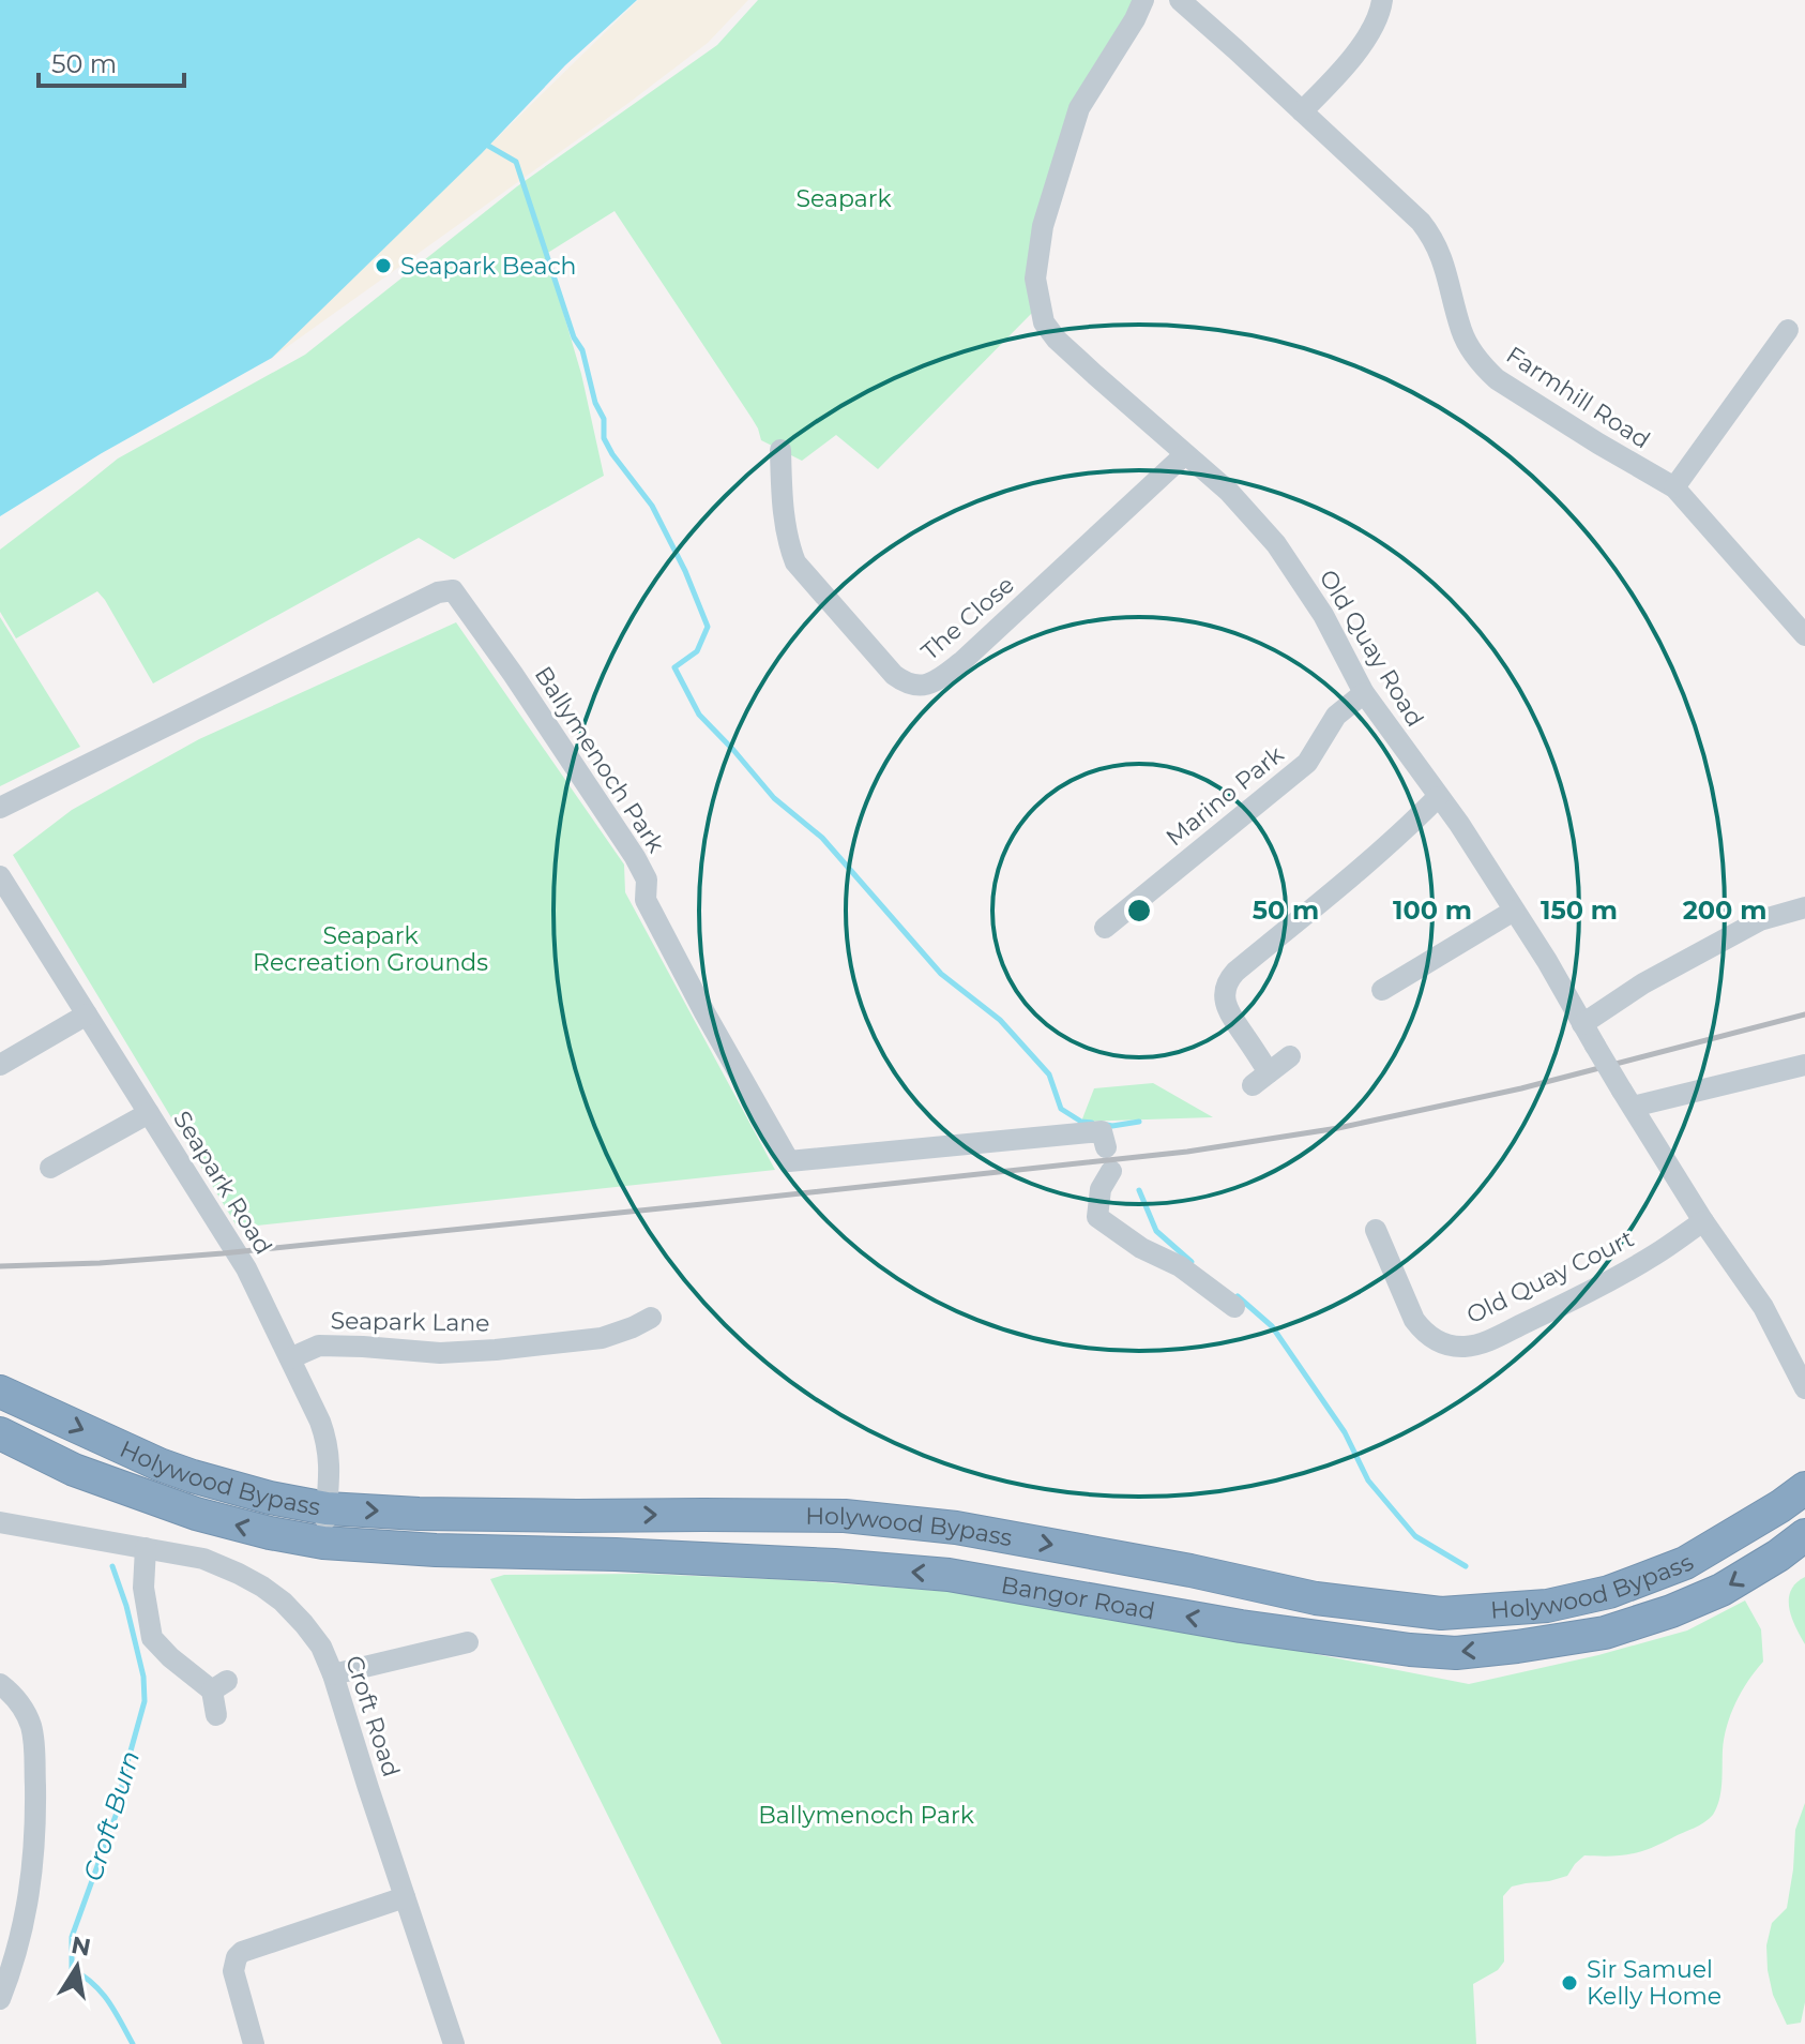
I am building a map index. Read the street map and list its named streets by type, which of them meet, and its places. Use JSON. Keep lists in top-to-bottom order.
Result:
{
  "streets": {
    "highway": ["Holywood Bypass", "Bangor Road"],
    "street": [
      "Farmhill Road",
      "The Close",
      "Old Quay Road",
      "Ballymenoch Park",
      "Marino Park",
      "Seapark Road",
      "Old Quay Court",
      "Seapark Lane",
      "Croft Road"
    ]
  },
  "crossings": [
    ["The Close", "Old Quay Road"],
    ["Old Quay Road", "Marino Park"],
    ["Old Quay Road", "Old Quay Court"],
    ["Seapark Road", "Seapark Lane"],
    ["Seapark Road", "Holywood Bypass"],
    ["Seapark Road", "Bangor Road"],
    ["Holywood Bypass", "Bangor Road"]
  ],
  "one_way": ["Bangor Road"],
  "water": ["Croft Burn"],
  "parks": ["Seapark", "Seapark Recreation Grounds", "Ballymenoch Park"],
  "places": ["Seapark Beach", "Sir Samuel Kelly Home"],
  "scale_bar": "50 m",
  "north": "top",
  "rings": [
    "50 m",
    "100 m",
    "150 m",
    "200 m"
  ]
}
